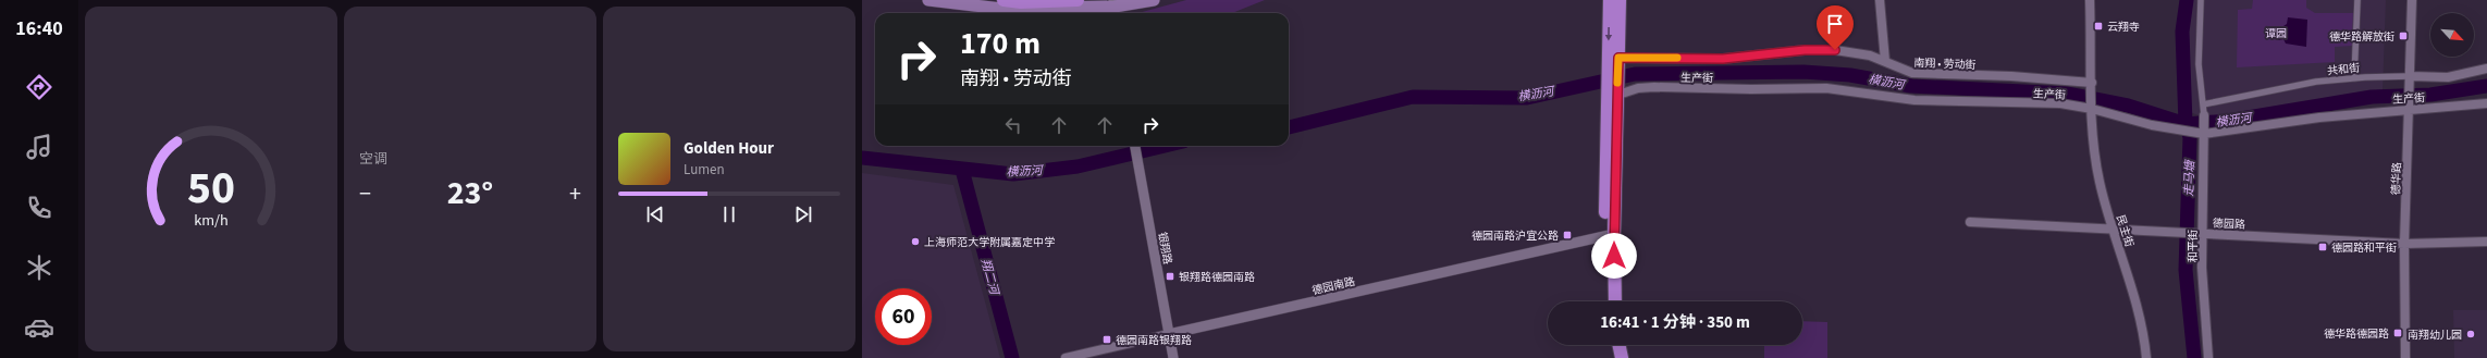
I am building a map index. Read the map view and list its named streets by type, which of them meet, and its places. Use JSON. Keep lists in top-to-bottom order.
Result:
{
  "streets": {
    "street": [
      "南翔 • 劳动街",
      "共和街",
      "生产街",
      "德华路",
      "德园路",
      "民主街",
      "和平街",
      "银翔路",
      "德园南路"
    ]
  },
  "crossings": [
    ["南翔 • 劳动街", "民主街"],
    ["共和街", "德华路"],
    ["生产街", "德华路"],
    ["生产街", "民主街"],
    ["生产街", "和平街"],
    ["德华路", "德园路"],
    ["德园路", "民主街"],
    ["德园路", "和平街"],
    ["银翔路", "德园南路"]
  ],
  "water": ["横沥河", "走马塘", "翔二河"],
  "parks": ["谭园"],
  "places": {
    "transit": [
      "云翔寺",
      "德华路解放街",
      "德园南路沪宜公路",
      "德园路和平街",
      "银翔路德园南路",
      "德华路德园路",
      "德园南路银翔路"
    ],
    "other": ["上海师范大学附属嘉定中学", "南翔幼儿园"]
  },
  "north": "bottom right",
  "page": {
    "tabs": "16:40",
    "tile": "空调",
    "turn": ["170 m", "南翔 • 劳动街"],
    "song": ["Golden Hour", "Lumen"],
    "heat": ["−", "23°", "+"],
    "limit": "60",
    "trip": "16:41 · 1 分钟 · 350 m",
    "gauge": ["50", "km/h"]
  }
}
